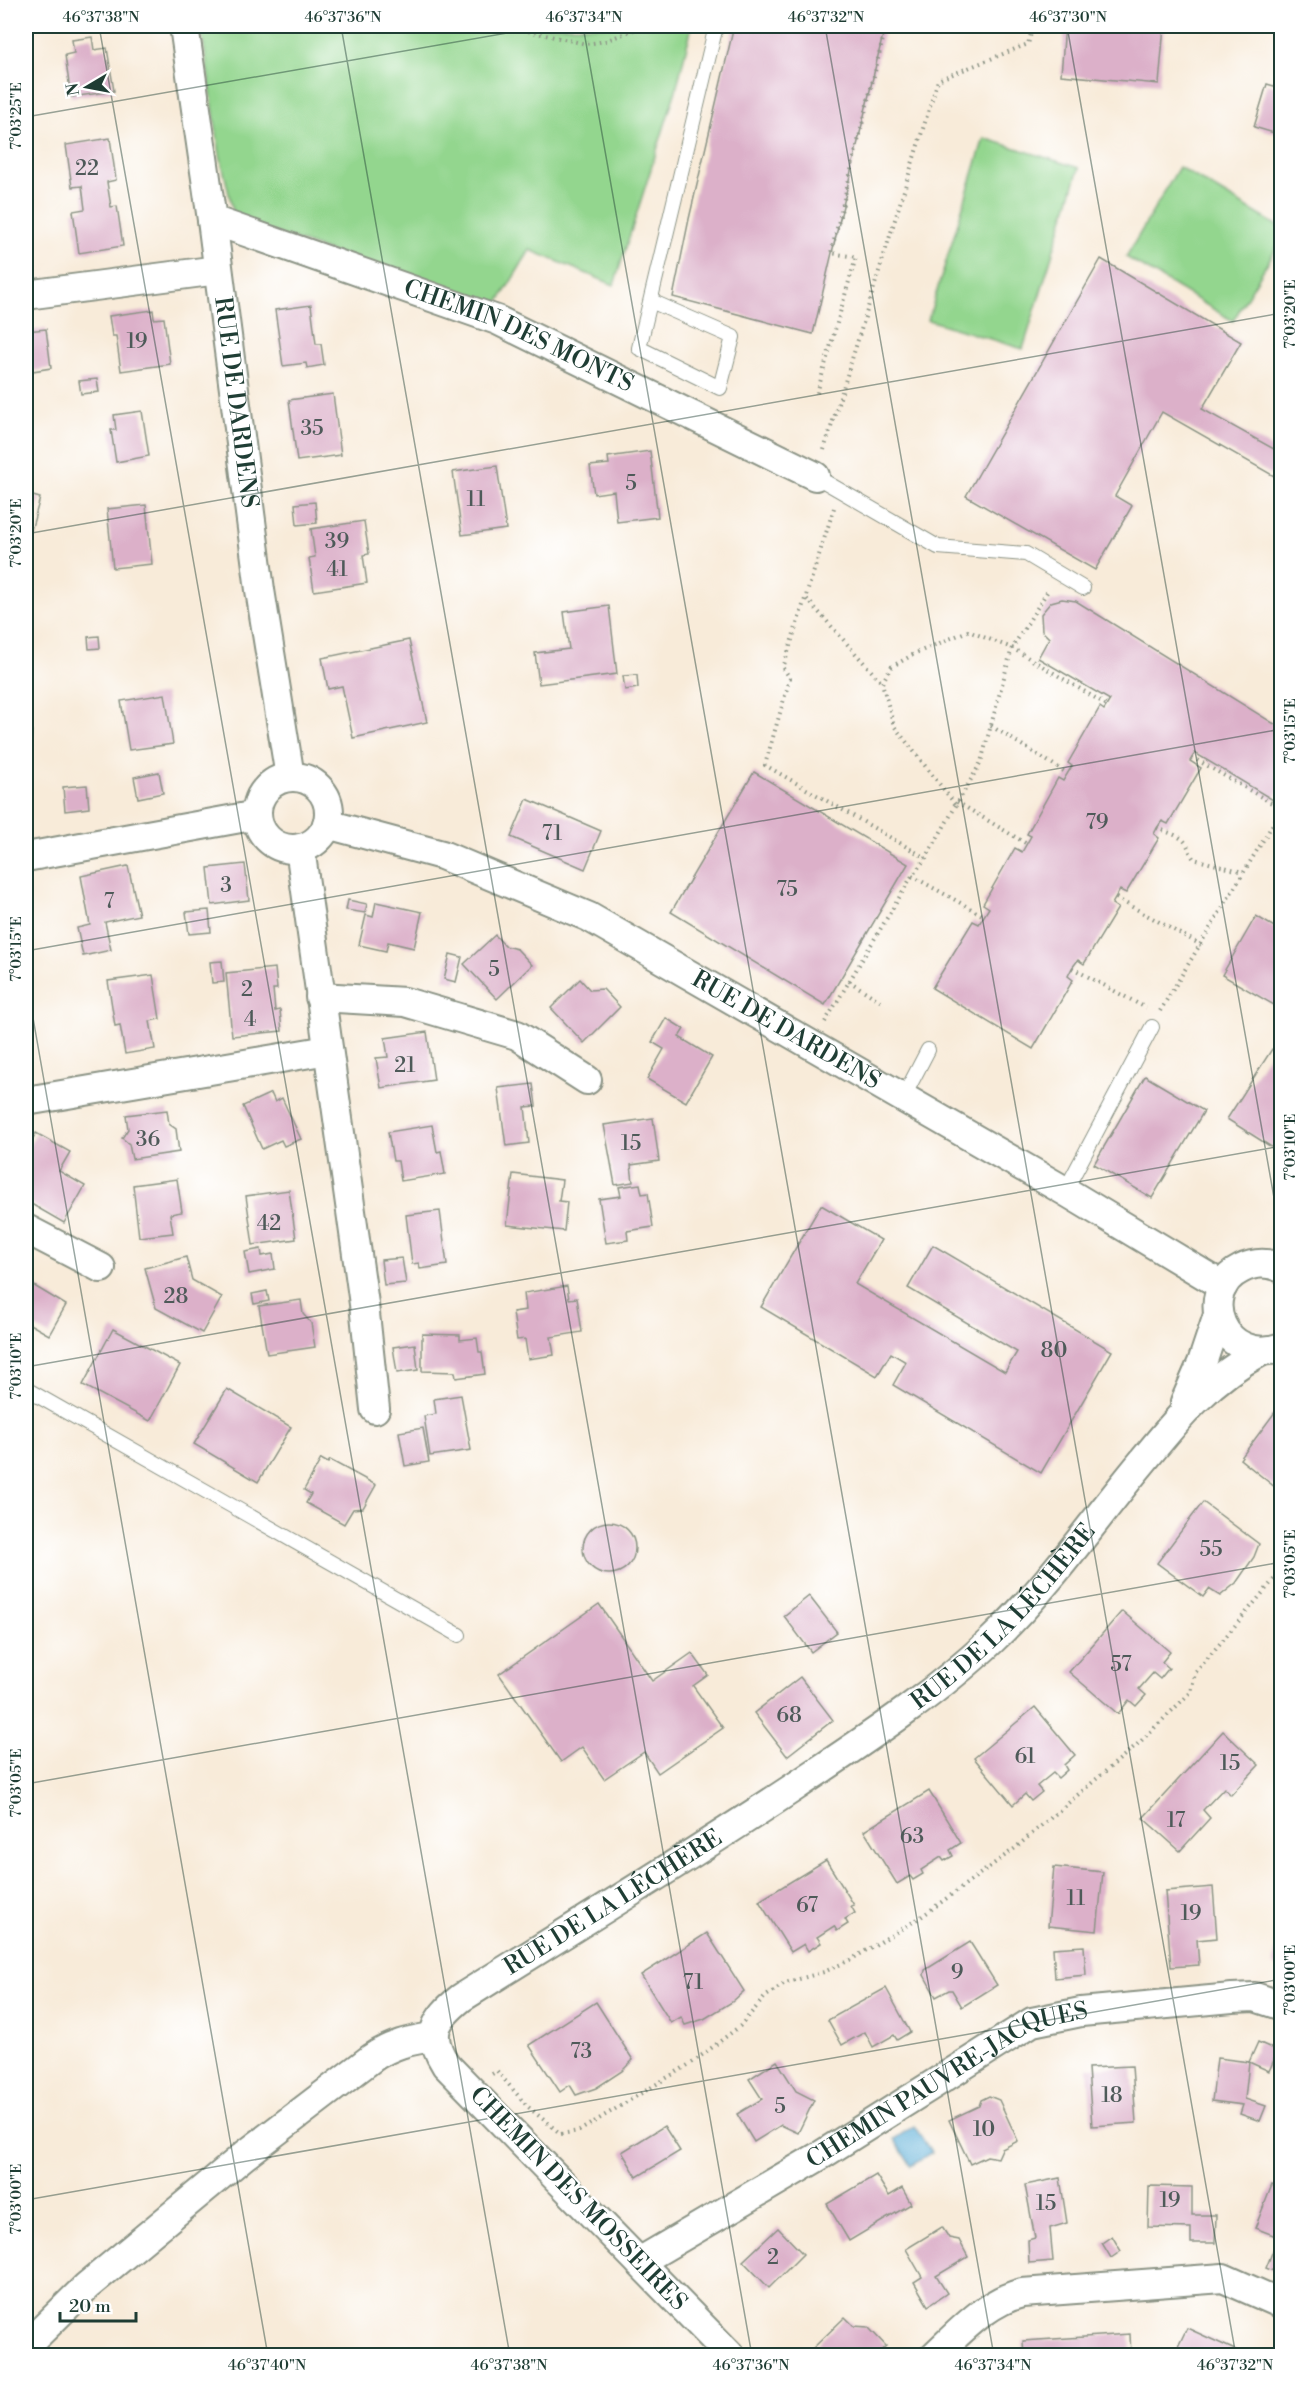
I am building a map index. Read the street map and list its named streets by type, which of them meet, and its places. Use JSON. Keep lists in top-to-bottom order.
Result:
{
  "streets": {
    "street": [
      "CHEMIN DES MONTS",
      "RUE DE DARDENS",
      "RUE DE LA LÉCHÈRE",
      "CHEMIN PAUVRE-JACQUES",
      "CHEMIN DES MOSSEIRES"
    ]
  },
  "crossings": [
    ["CHEMIN DES MONTS", "RUE DE DARDENS"],
    ["RUE DE DARDENS", "RUE DE LA LÉCHÈRE"],
    ["RUE DE LA LÉCHÈRE", "CHEMIN DES MOSSEIRES"],
    ["CHEMIN PAUVRE-JACQUES", "CHEMIN DES MOSSEIRES"]
  ],
  "house_numbers": [
    "22",
    "19",
    "35",
    "5",
    "11",
    "39",
    "41",
    "79",
    "71",
    "3",
    "75",
    "7",
    "5",
    "2",
    "4",
    "21",
    "36",
    "15",
    "42",
    "28",
    "80",
    "55",
    "57",
    "68",
    "61",
    "15",
    "17",
    "63",
    "11",
    "67",
    "19",
    "9",
    "71",
    "73",
    "18",
    "5",
    "10",
    "19",
    "15",
    "2"
  ],
  "scale_bar": "20 m",
  "north": "left",
  "coordinates": [
    "46°37'38\"N",
    "46°37'36\"N",
    "46°37'34\"N",
    "46°37'32\"N",
    "46°37'30\"N",
    "7°03'25\"E",
    "7°03'20\"E",
    "7°03'15\"E",
    "7°03'10\"E",
    "7°03'05\"E",
    "7°03'00\"E",
    "46°37'40\"N"
  ]
}
